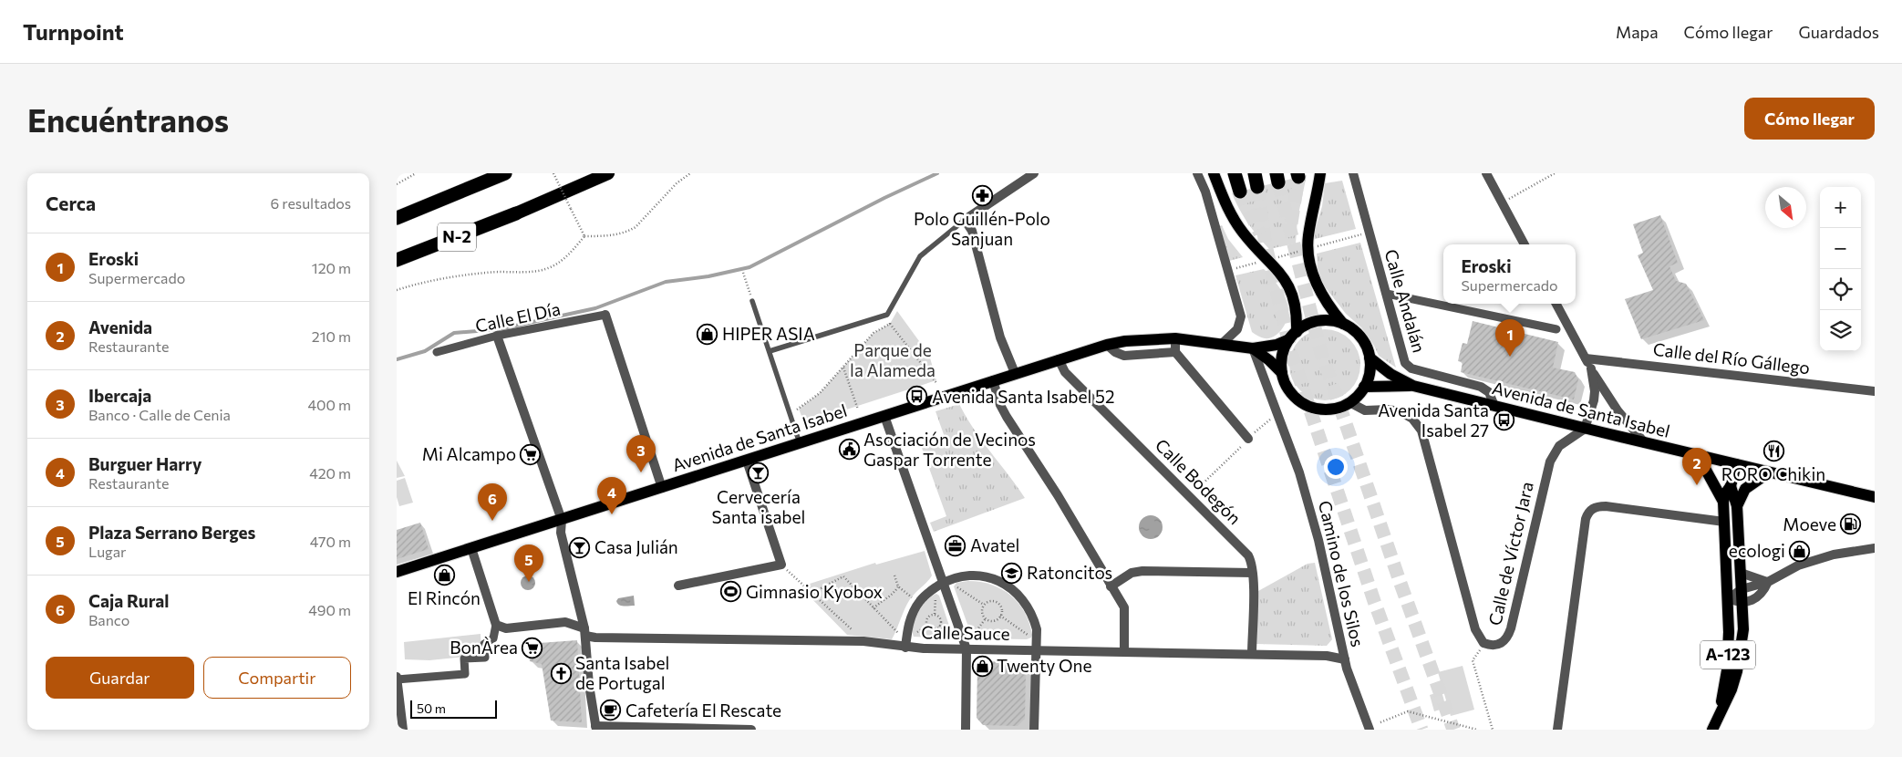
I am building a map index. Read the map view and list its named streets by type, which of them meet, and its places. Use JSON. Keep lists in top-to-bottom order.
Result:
{
  "streets": {
    "highway": ["N-2"],
    "main road": ["Avenida de Santa Isabel", "A-123"],
    "street": [
      "Calle Andalán",
      "Calle El Día",
      "Calle del Río Gállego",
      "Calle Bodegón",
      "Calle de Víctor Jara",
      "Camino de los Silos",
      "Calle Sauce"
    ]
  },
  "crossings": [
    ["Calle Andalán", "Avenida de Santa Isabel"],
    ["Avenida de Santa Isabel", "Calle Bodegón"],
    ["Avenida de Santa Isabel", "Calle de Víctor Jara"],
    ["Avenida de Santa Isabel", "Camino de los Silos"],
    ["Avenida de Santa Isabel", "A-123"],
    ["Calle Bodegón", "Calle Sauce"],
    ["Camino de los Silos", "Calle Sauce"]
  ],
  "parks": ["Parque de la Alameda"],
  "places": {
    "pharmacy": ["Polo Guillén-Polo Sanjuan"],
    "shop": [
      "HIPER ASIA",
      "ecologi",
      "El Rincón",
      "Twenty One"
    ],
    "bus stop": ["Avenida Santa Isabel 52", "Avenida Santa Isabel 27"],
    "public building": ["Asociación de Vecinos Gaspar Torrente"],
    "restaurant": ["RORO Chikin"],
    "supermarket": ["Mi Alcampo", "BonÀrea"],
    "bar": ["Cervecería Santa isabel", "Casa Julián"],
    "fuel station": ["Moeve"],
    "office": ["Avatel"],
    "school or university": ["Ratoncitos"],
    "sports": ["Gimnasio Kyobox"],
    "church": ["Santa Isabel de Portugal"],
    "cafe": ["Cafetería El Rescate"]
  },
  "scale_bar": "50 m",
  "north": "bottom right",
  "page": {
    "header": "Turnpoint",
    "nav": ["Mapa", "Cómo llegar", "Guardados"],
    "buttons": [
      "Cómo llegar",
      ["Guardar", "Compartir"]
    ],
    "title": "Encuéntranos",
    "heading": ["Cerca", "6 resultados"],
    "map_buttons": ["+", "−"],
    "list": [
      {
        "mark": "1",
        "name": "Eroski",
        "note": "Supermercado",
        "value": "120 m"
      },
      {
        "mark": "2",
        "name": "Avenida",
        "note": "Restaurante",
        "value": "210 m"
      },
      {
        "mark": "3",
        "name": "Ibercaja",
        "note": "Banco · Calle de Cenia",
        "value": "400 m"
      },
      {
        "mark": "4",
        "name": "Burguer Harry",
        "note": "Restaurante",
        "value": "420 m"
      },
      {
        "mark": "5",
        "name": "Plaza Serrano Berges",
        "note": "Lugar",
        "value": "470 m"
      },
      {
        "mark": "6",
        "name": "Caja Rural",
        "note": "Banco",
        "value": "490 m"
      }
    ],
    "popup": ["Eroski", "Supermercado"],
    "pins": [
      "1",
      "3",
      "2",
      "4",
      "6",
      "5"
    ],
    "scale": "50 m"
  }
}
